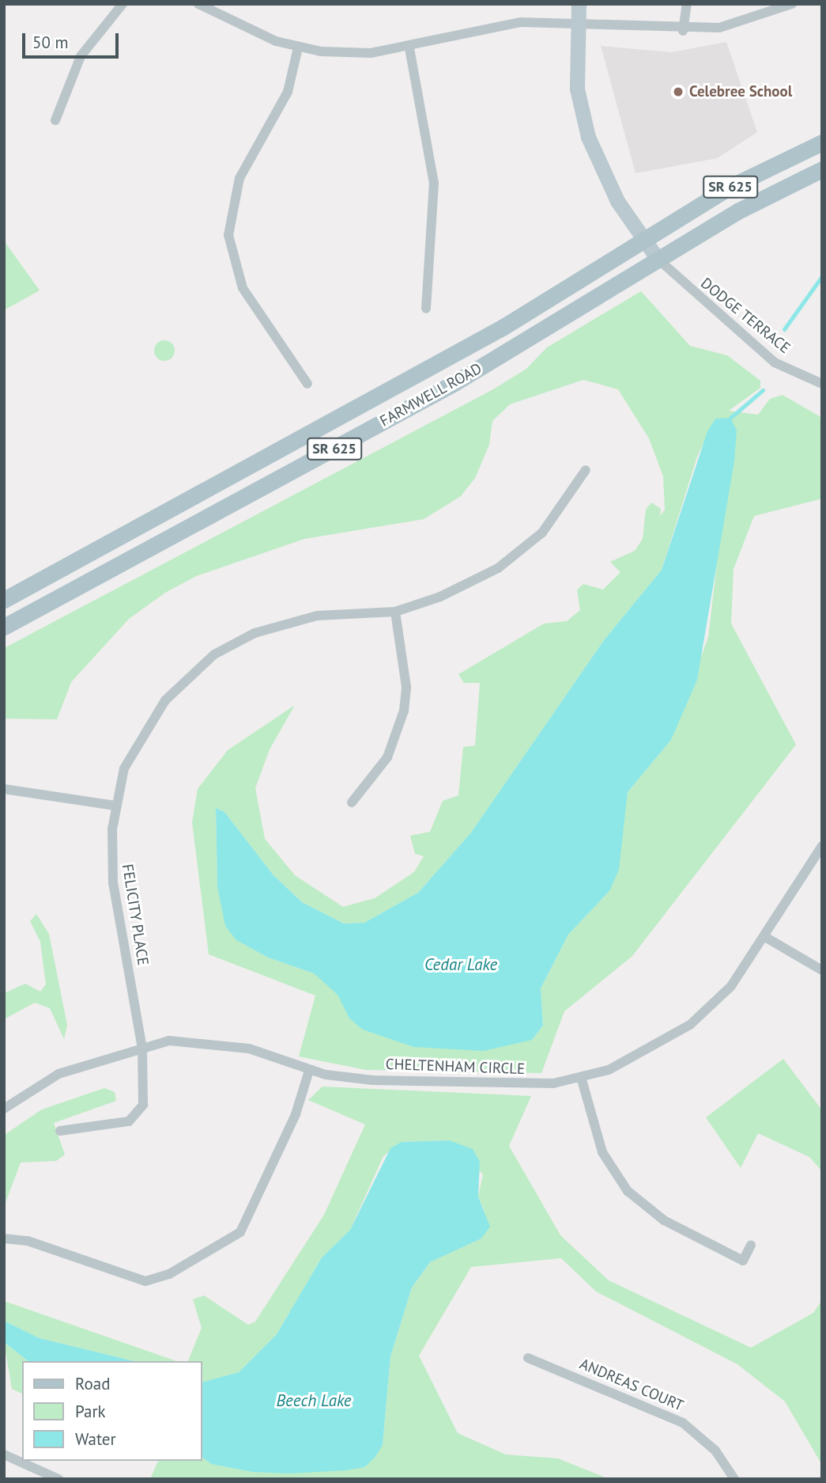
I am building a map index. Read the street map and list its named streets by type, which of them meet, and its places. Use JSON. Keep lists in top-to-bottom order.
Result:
{
  "streets": {
    "main road": ["SR 625", "FARMWELL ROAD"],
    "street": [
      "DODGE TERRACE",
      "FELICITY PLACE",
      "CHELTENHAM CIRCLE",
      "ANDREAS COURT"
    ]
  },
  "crossings": [
    ["DODGE TERRACE", "FARMWELL ROAD"],
    ["FELICITY PLACE", "CHELTENHAM CIRCLE"]
  ],
  "water": ["Cedar Lake", "Beech Lake"],
  "places": ["Celebree School"],
  "legend": ["Road", "Park", "Water"],
  "scale_bar": "50 m"
}
